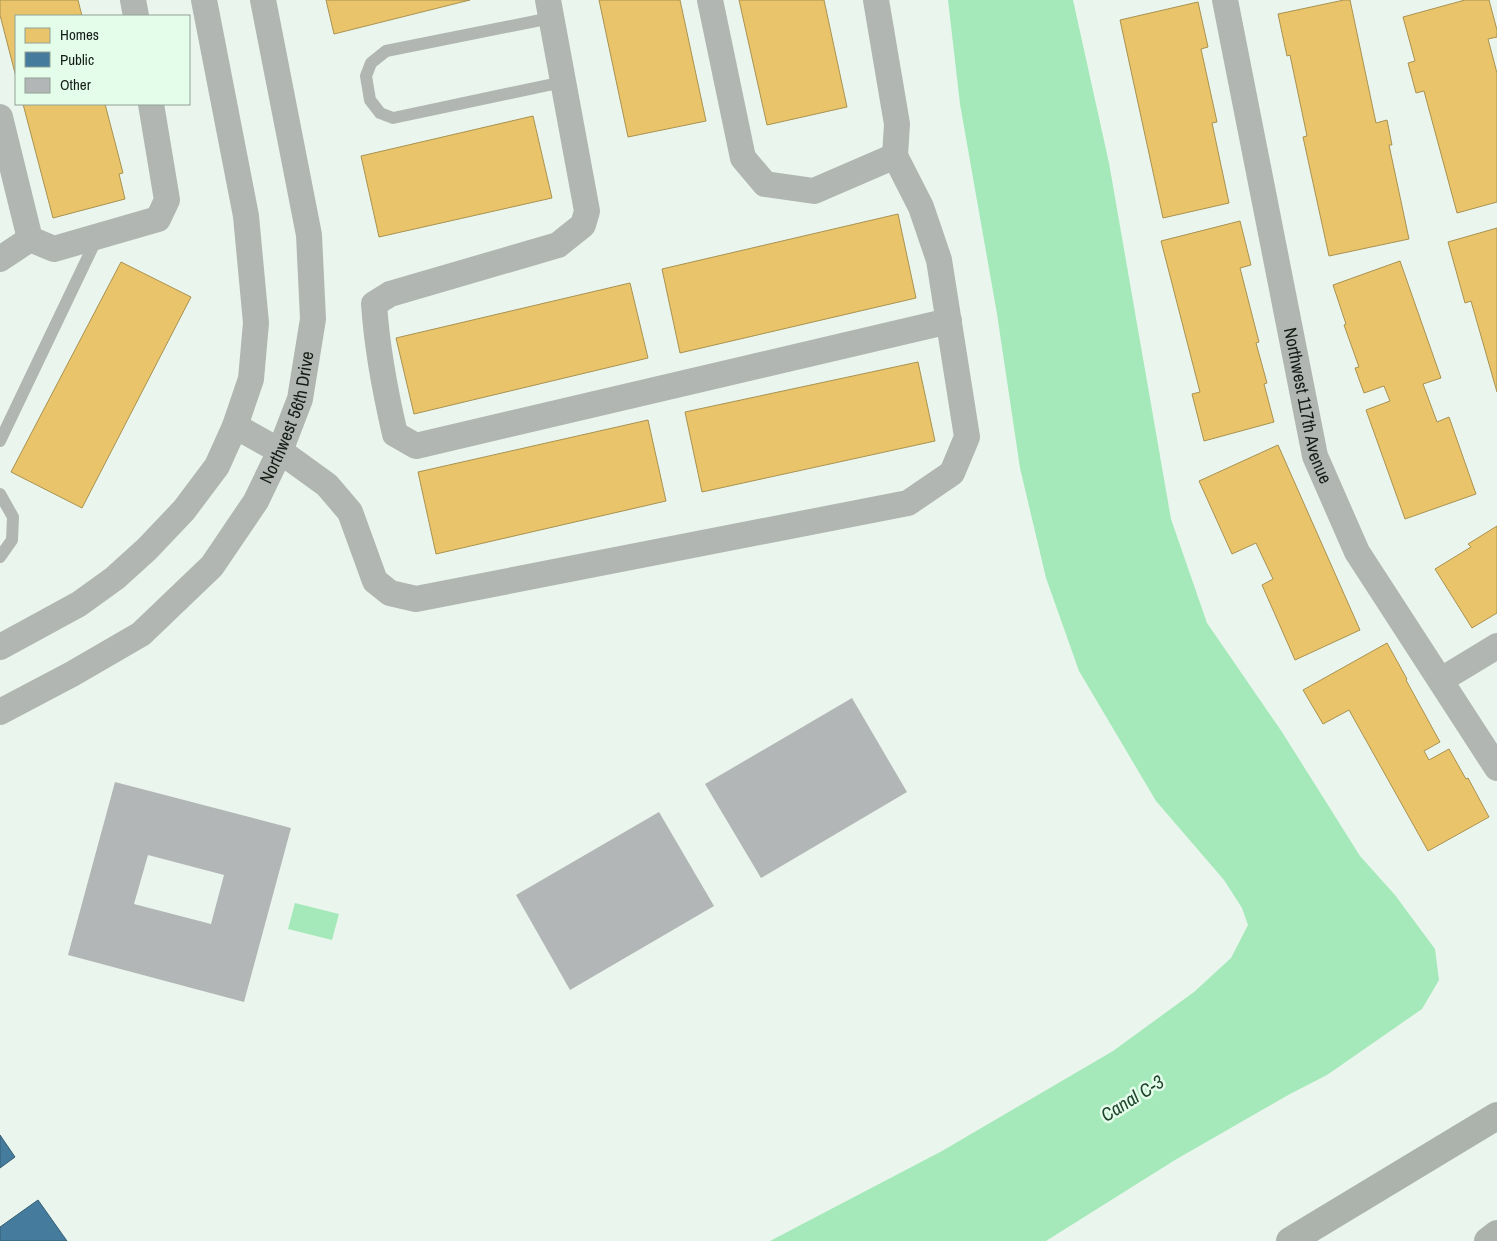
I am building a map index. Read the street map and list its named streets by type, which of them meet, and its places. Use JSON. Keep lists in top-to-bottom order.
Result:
{
  "streets": {
    "street": ["Northwest 117th Avenue", "Northwest 56th Drive"]
  },
  "water": ["Canal C-3"],
  "legend": ["Homes", "Public", "Other"]
}
